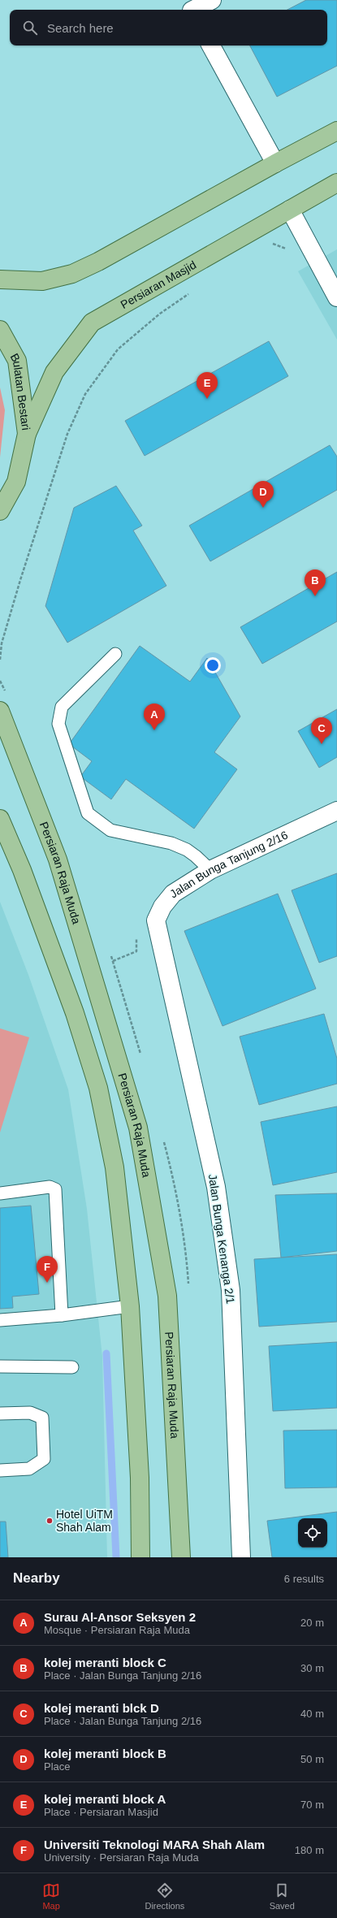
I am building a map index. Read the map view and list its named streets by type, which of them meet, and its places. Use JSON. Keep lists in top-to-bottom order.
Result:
{
  "streets": {
    "main road": ["Persiaran Masjid", "Bulatan Bestari", "Persiaran Raja Muda"],
    "street": ["Jalan Bunga Tanjung 2/16", "Jalan Bunga Kenanga 2/1"]
  },
  "crossings": [
    ["Persiaran Masjid", "Bulatan Bestari"],
    ["Jalan Bunga Tanjung 2/16", "Jalan Bunga Kenanga 2/1"]
  ],
  "places": ["Hotel UiTM Shah Alam"],
  "page": {
    "search": "Search here",
    "pins": [
      "E",
      "D",
      "B",
      "A",
      "C",
      "F"
    ],
    "heading": ["Nearby", "6 results"],
    "list": [
      {
        "mark": "A",
        "name": "Surau Al-Ansor Seksyen 2",
        "note": "Mosque · Persiaran Raja Muda",
        "value": "20 m"
      },
      {
        "mark": "B",
        "name": "kolej meranti block C",
        "note": "Place · Jalan Bunga Tanjung 2/16",
        "value": "30 m"
      },
      {
        "mark": "C",
        "name": "kolej meranti blck D",
        "note": "Place · Jalan Bunga Tanjung 2/16",
        "value": "40 m"
      },
      {
        "mark": "D",
        "name": "kolej meranti block B",
        "note": "Place",
        "value": "50 m"
      },
      {
        "mark": "E",
        "name": "kolej meranti block A",
        "note": "Place · Persiaran Masjid",
        "value": "70 m"
      },
      {
        "mark": "F",
        "name": "Universiti Teknologi MARA Shah Alam",
        "note": "University · Persiaran Raja Muda",
        "value": "180 m"
      }
    ],
    "nav": ["Map", "Directions", "Saved"]
  }
}
